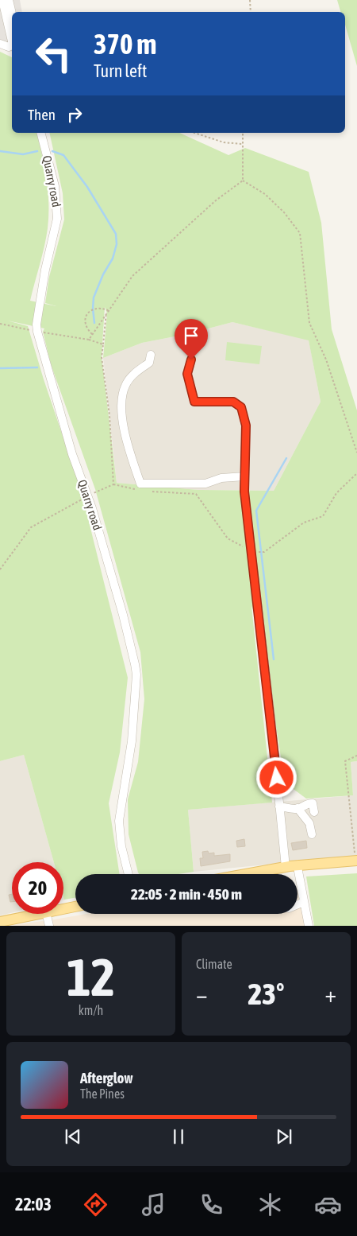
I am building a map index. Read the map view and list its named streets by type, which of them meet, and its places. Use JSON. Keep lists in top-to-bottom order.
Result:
{
  "streets": {
    "street": ["Quarry road"]
  },
  "page": {
    "turn": ["370 m", "Turn left"],
    "then": "Then",
    "limit": "20",
    "trip": "22:05 · 2 min · 450 m",
    "tile": [
      ["12", "km/h"],
      "Climate"
    ],
    "heat": ["−", "23°", "+"],
    "song": ["Afterglow", "The Pines"],
    "tabs": "22:03"
  }
}
